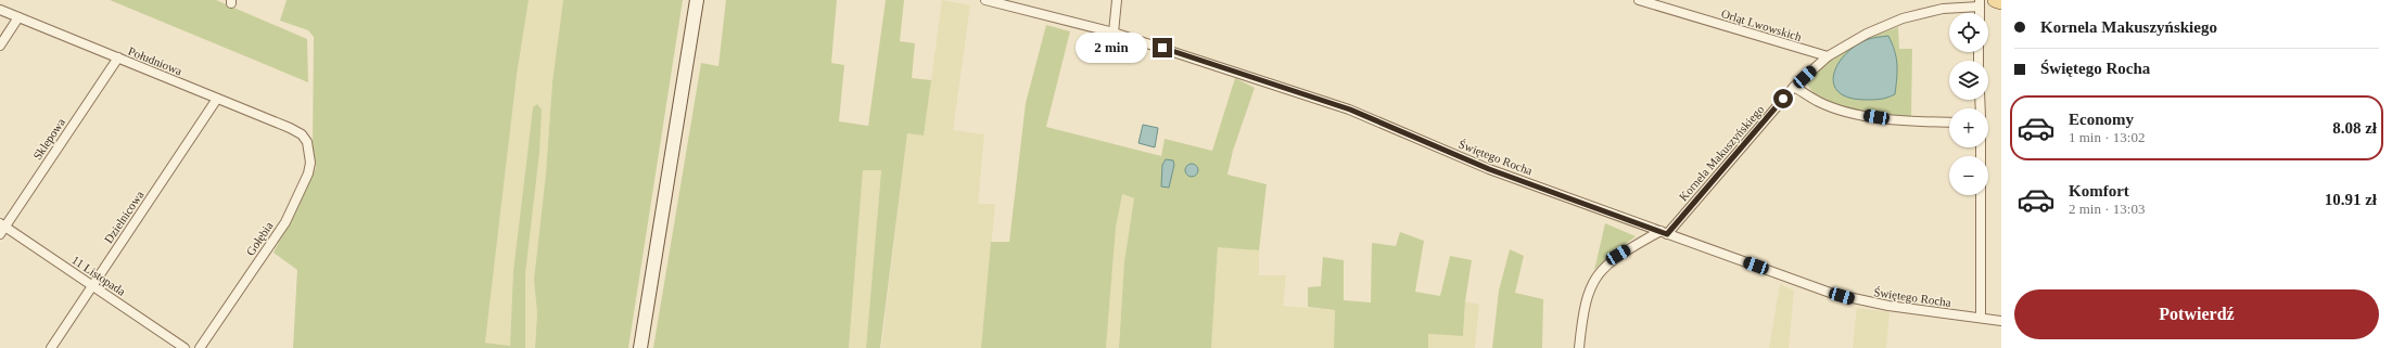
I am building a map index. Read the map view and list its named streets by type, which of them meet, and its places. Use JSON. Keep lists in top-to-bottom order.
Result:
{
  "streets": {
    "street": [
      "Orląt Lwowskich",
      "Południowa",
      "Sklepowa",
      "Kornela Makuszyńskiego",
      "Świętego Rocha",
      "Dzielnicowa",
      "Gołębia",
      "11 Listopada"
    ]
  },
  "crossings": [
    ["Orląt Lwowskich", "Kornela Makuszyńskiego"],
    ["Południowa", "Sklepowa"],
    ["Południowa", "Dzielnicowa"],
    ["Południowa", "Gołębia"],
    ["Sklepowa", "11 Listopada"],
    ["Kornela Makuszyńskiego", "Świętego Rocha"],
    ["Dzielnicowa", "11 Listopada"]
  ],
  "page": {
    "banner": ["Kornela Makuszyńskiego", "Świętego Rocha"],
    "map_buttons": ["+", "−"],
    "bubble": "2 min",
    "list": [
      {
        "name": "Economy",
        "note": "1 min · 13:02",
        "value": "8.08 zł"
      },
      {
        "name": "Komfort",
        "note": "2 min · 13:03",
        "value": "10.91 zł"
      }
    ],
    "buttons": "Potwierdź"
  }
}
